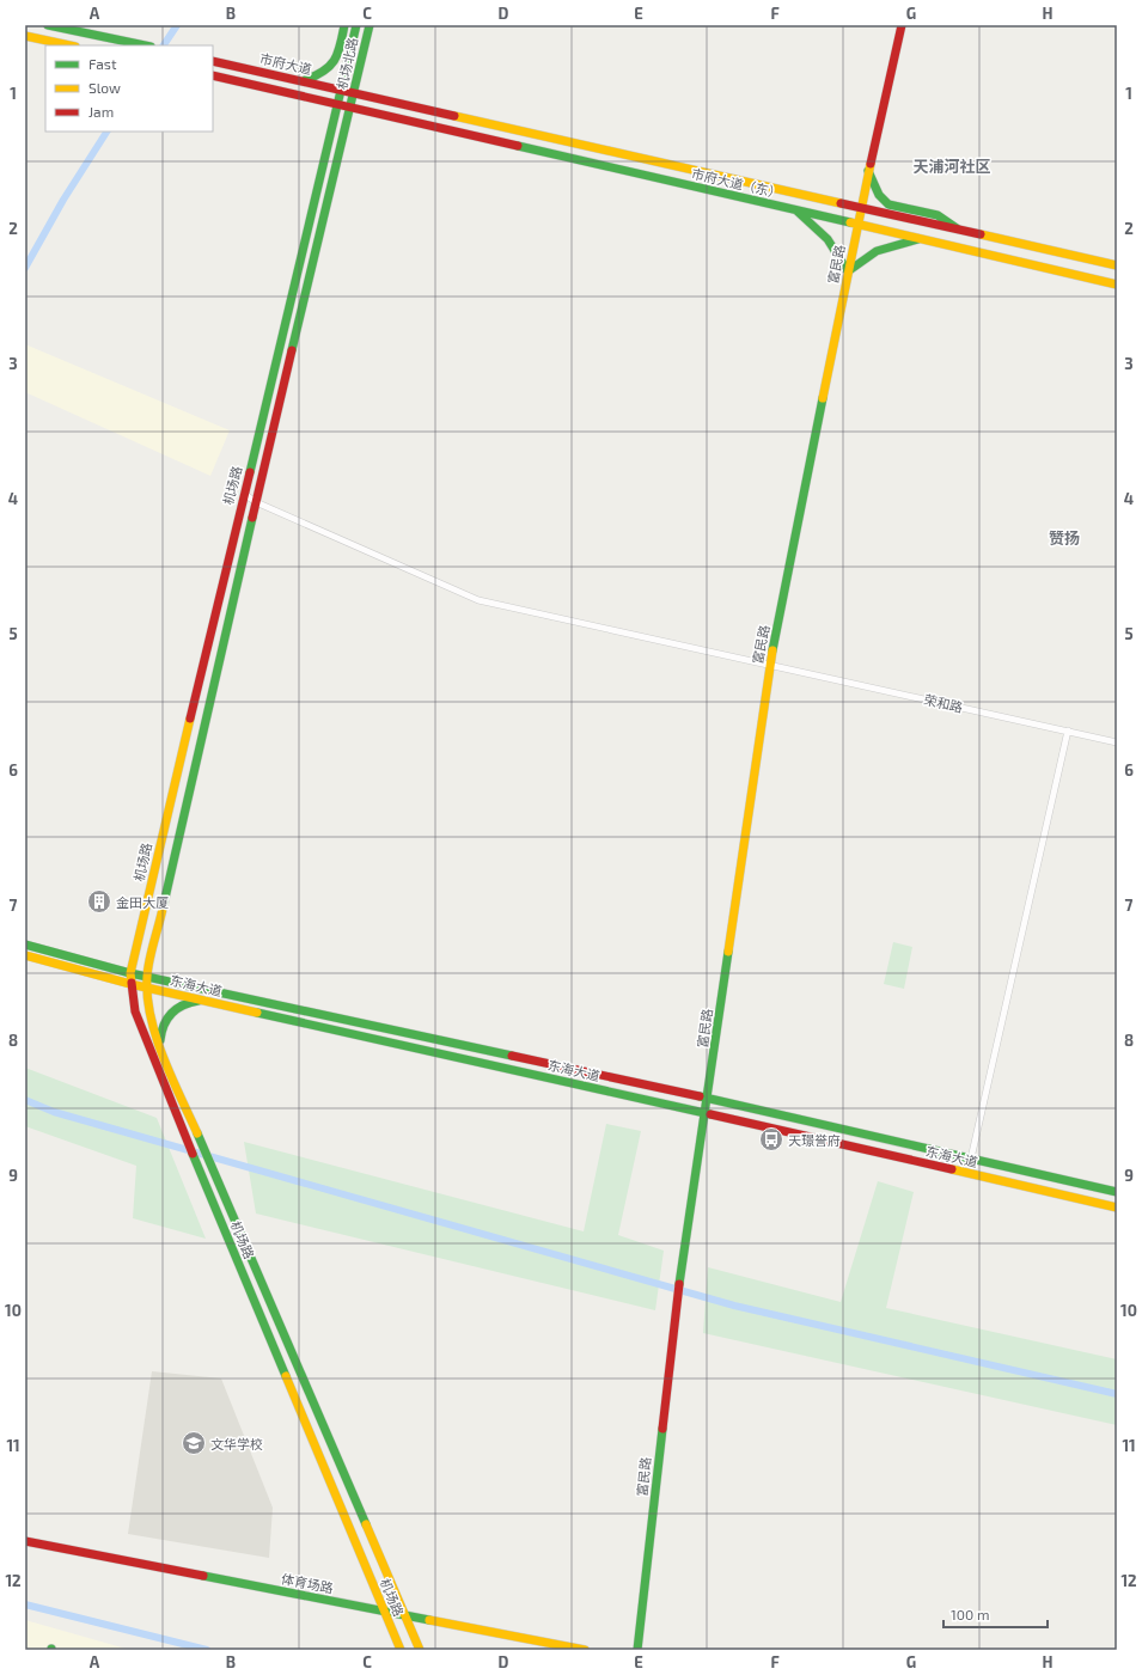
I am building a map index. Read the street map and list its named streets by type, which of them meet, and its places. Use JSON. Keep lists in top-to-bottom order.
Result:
{
  "streets": {
    "main road": [
      "市府大道",
      "机场北路",
      "市府大道（东）",
      "富民路",
      "机场路",
      "东海大道",
      "体育场路"
    ],
    "street": ["荣和路"]
  },
  "crossings": [
    ["市府大道", "机场北路"],
    ["市府大道", "市府大道（东）"],
    ["机场北路", "市府大道（东）"],
    ["机场北路", "机场路"],
    ["市府大道（东）", "富民路"],
    ["市府大道（东）", "机场路"],
    ["富民路", "荣和路"],
    ["富民路", "东海大道"],
    ["机场路", "荣和路"],
    ["机场路", "东海大道"],
    ["机场路", "体育场路"]
  ],
  "districts": ["天浦河社区", "赞扬"],
  "places": {
    "building": ["金田大厦"],
    "bus stop": ["天璟誉府"],
    "school or university": ["文华学校"]
  },
  "legend": ["Fast", "Slow", "Jam"],
  "scale_bar": "100 m",
  "grid": {
    "columns": [
      "A",
      "B",
      "C",
      "D",
      "E",
      "F",
      "G",
      "H"
    ],
    "rows": [
      "1",
      "2",
      "3",
      "4",
      "5",
      "6",
      "7",
      "8",
      "9",
      "10",
      "11",
      "12"
    ]
  }
}
